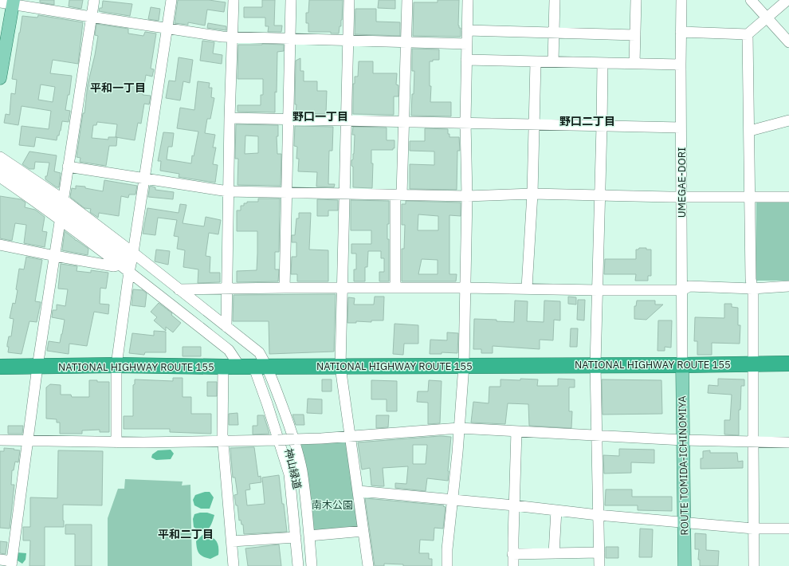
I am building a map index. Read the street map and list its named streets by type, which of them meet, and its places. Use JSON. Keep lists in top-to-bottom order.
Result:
{
  "streets": {
    "highway": ["NATIONAL HIGHWAY ROUTE 155"],
    "main road": ["ROUTE TOMIDA-ICHINOMIYA"],
    "street": ["UMEGAE-DORI", "神山緑道"]
  },
  "crossings": [
    ["UMEGAE-DORI", "NATIONAL HIGHWAY ROUTE 155"],
    ["UMEGAE-DORI", "ROUTE TOMIDA-ICHINOMIYA"],
    ["NATIONAL HIGHWAY ROUTE 155", "ROUTE TOMIDA-ICHINOMIYA"],
    ["NATIONAL HIGHWAY ROUTE 155", "神山緑道"]
  ],
  "districts": [
    "平和一丁目",
    "野口一丁目",
    "野口二丁目",
    "平和二丁目"
  ],
  "parks": ["南木公園"]
}
